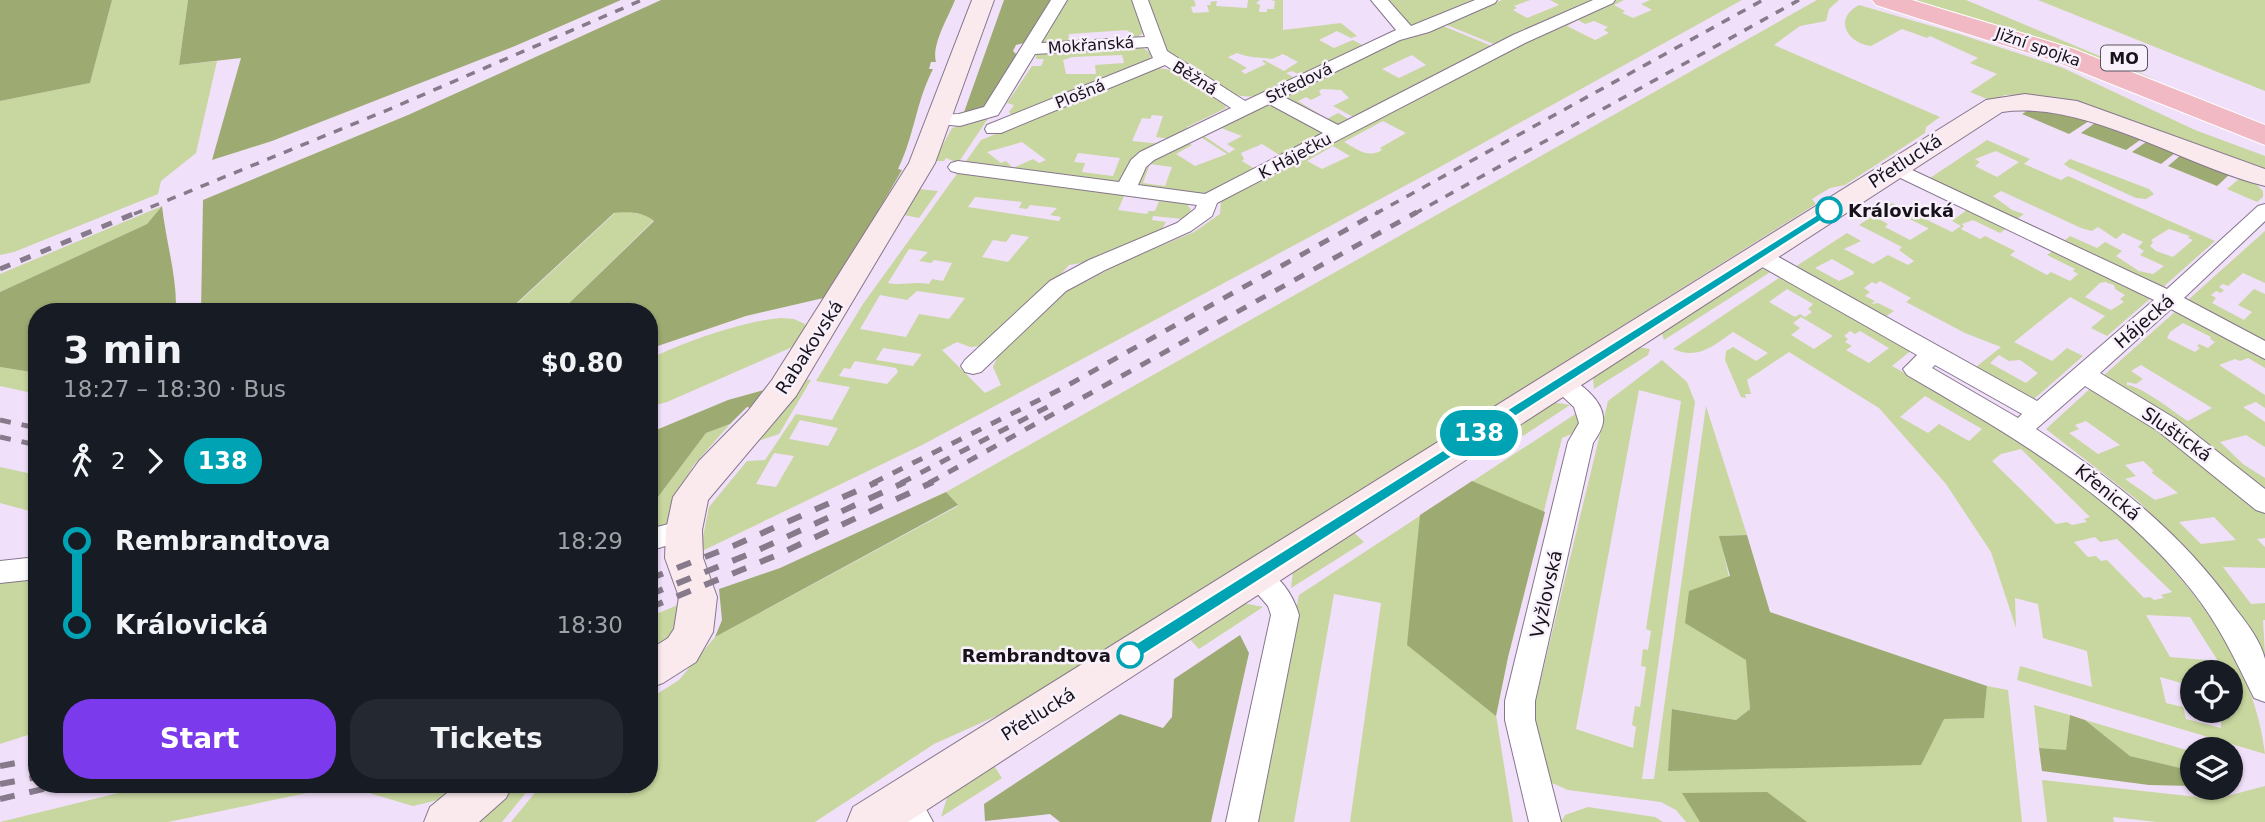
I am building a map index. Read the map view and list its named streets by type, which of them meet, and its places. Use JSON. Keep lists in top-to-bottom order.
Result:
{
  "streets": {
    "highway": ["Jižní spojka", "MO"],
    "street": [
      "Mokřanská",
      "Běžná",
      "Středová",
      "Plošná",
      "K Háječku",
      "Přetlucká",
      "Hájecká",
      "Rabakovská",
      "Sluštická",
      "Křenická",
      "Vyžlovská"
    ]
  },
  "crossings": [
    ["Mokřanská", "Běžná"],
    ["Mokřanská", "Rabakovská"],
    ["Běžná", "Středová"],
    ["Běžná", "Plošná"],
    ["Přetlucká", "Křenická"],
    ["Přetlucká", "Vyžlovská"],
    ["Hájecká", "Sluštická"],
    ["Hájecká", "Křenická"]
  ],
  "places": ["Královická", "Rembrandtova"],
  "lines": ["bus line 138"],
  "page": {
    "on_map": "138",
    "heading": ["3 min", "18:27 – 18:30 · Bus", "$0.80"],
    "legs": ["2", "138"],
    "list": [
      {
        "name": "Rembrandtova",
        "value": "18:29"
      },
      {
        "name": "Královická",
        "value": "18:30"
      }
    ],
    "buttons": ["Start", "Tickets"]
  }
}
